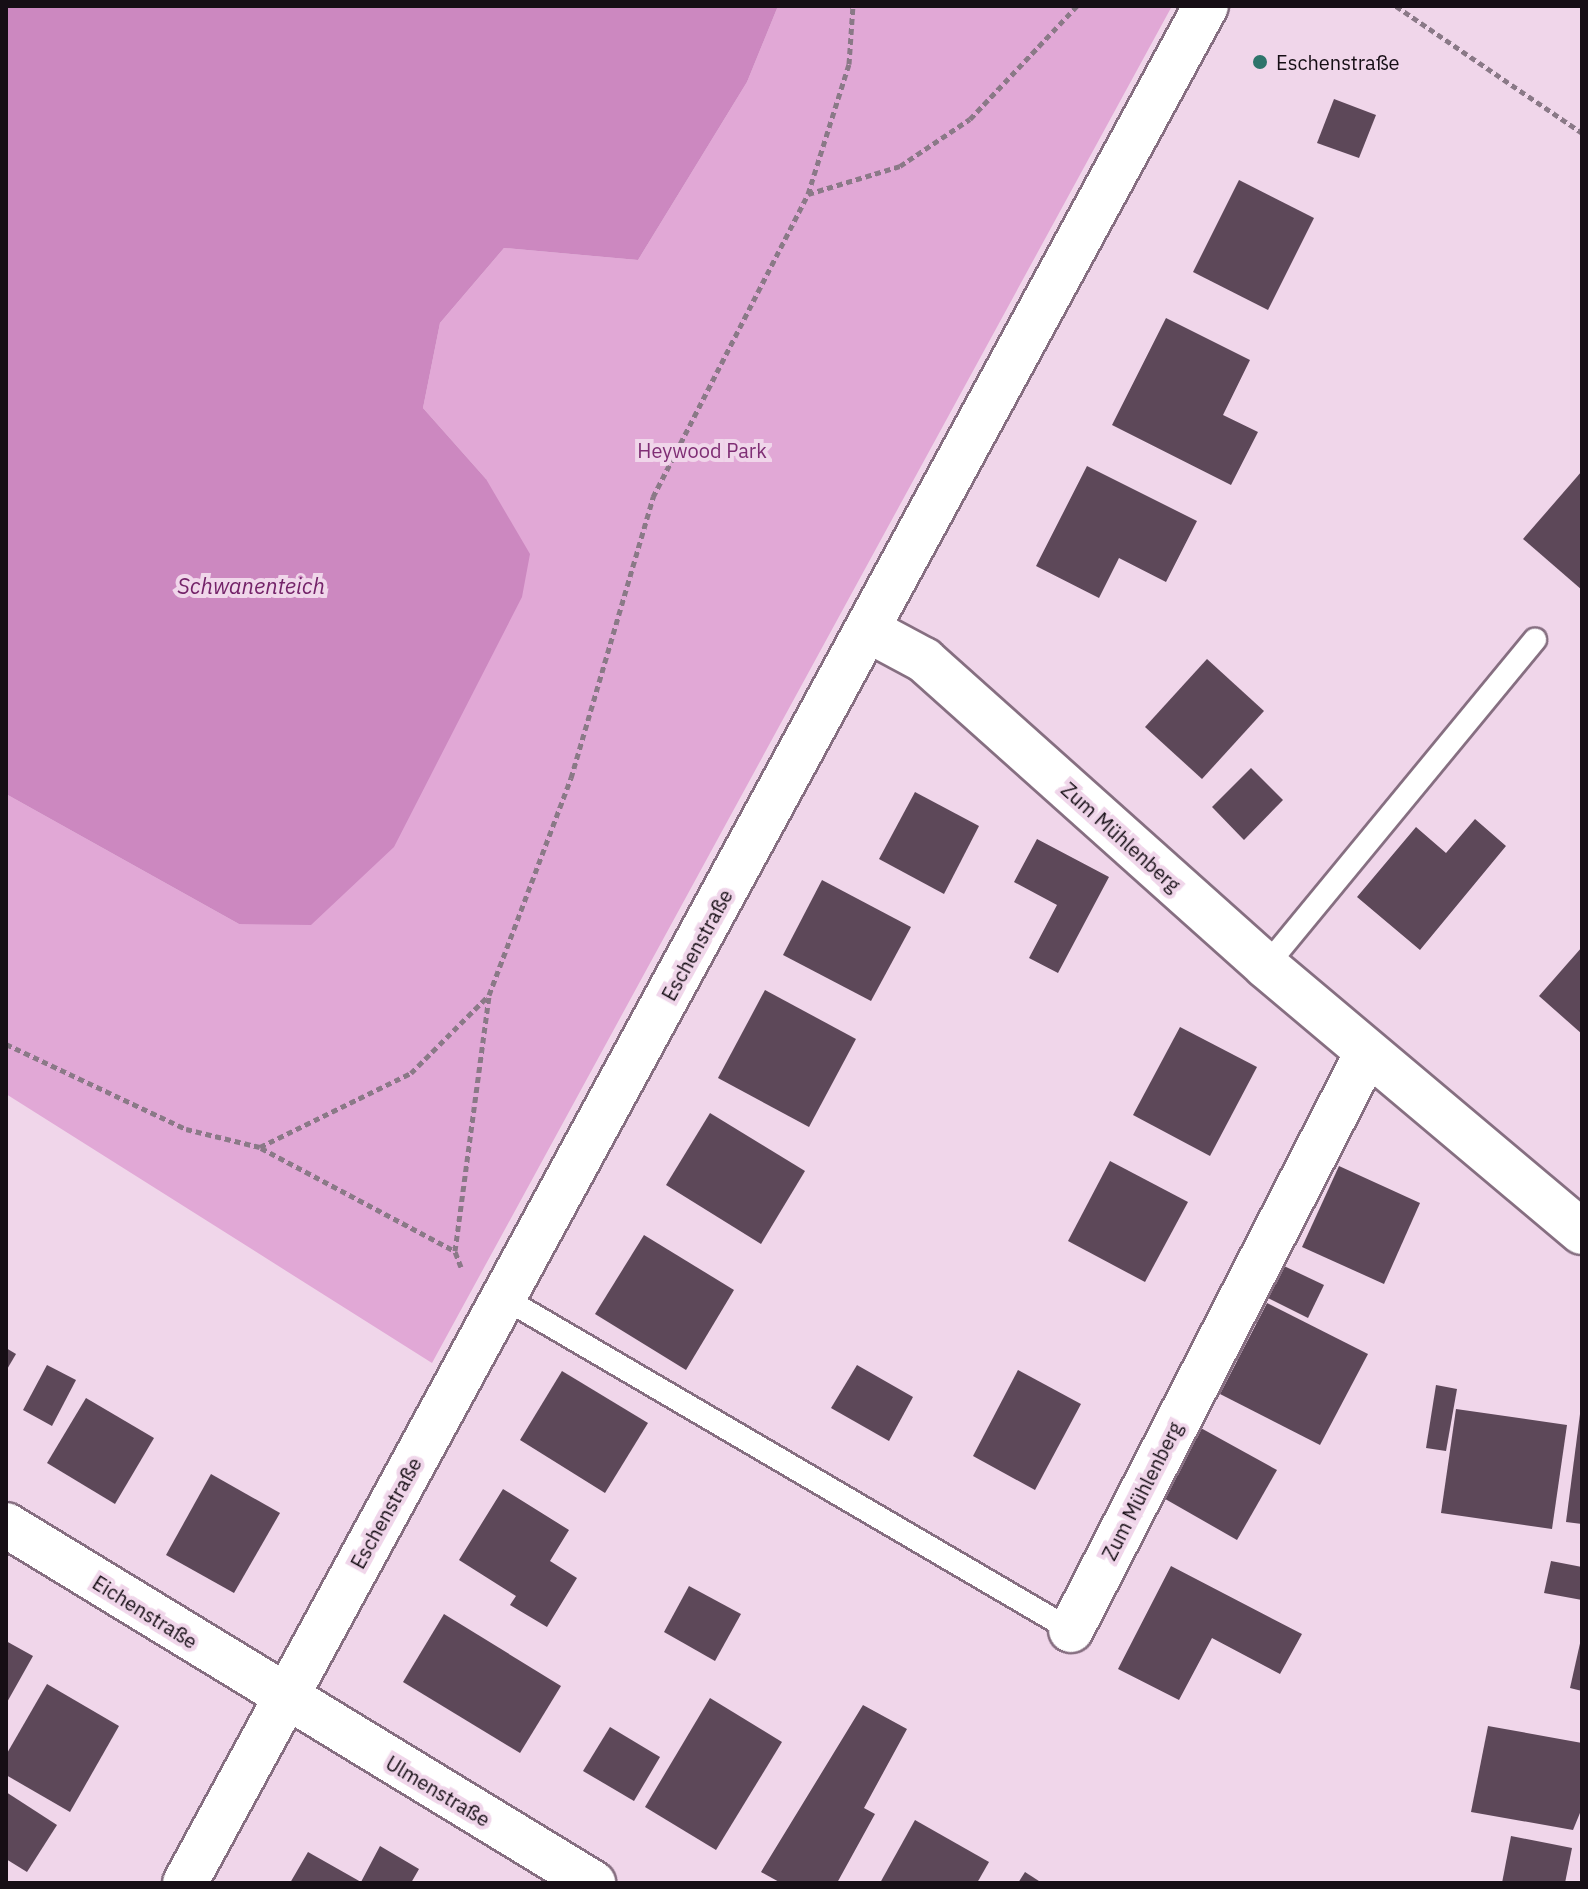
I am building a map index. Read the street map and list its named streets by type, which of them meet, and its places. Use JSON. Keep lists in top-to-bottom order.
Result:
{
  "streets": {
    "street": [
      "Zum Mühlenberg",
      "Eschenstraße",
      "Eichenstraße",
      "Ulmenstraße"
    ]
  },
  "crossings": [
    ["Zum Mühlenberg", "Eschenstraße"],
    ["Eschenstraße", "Eichenstraße"],
    ["Eschenstraße", "Ulmenstraße"],
    ["Eichenstraße", "Ulmenstraße"]
  ],
  "water": ["Schwanenteich"],
  "parks": ["Heywood Park"],
  "places": ["Eschenstraße"]
}
